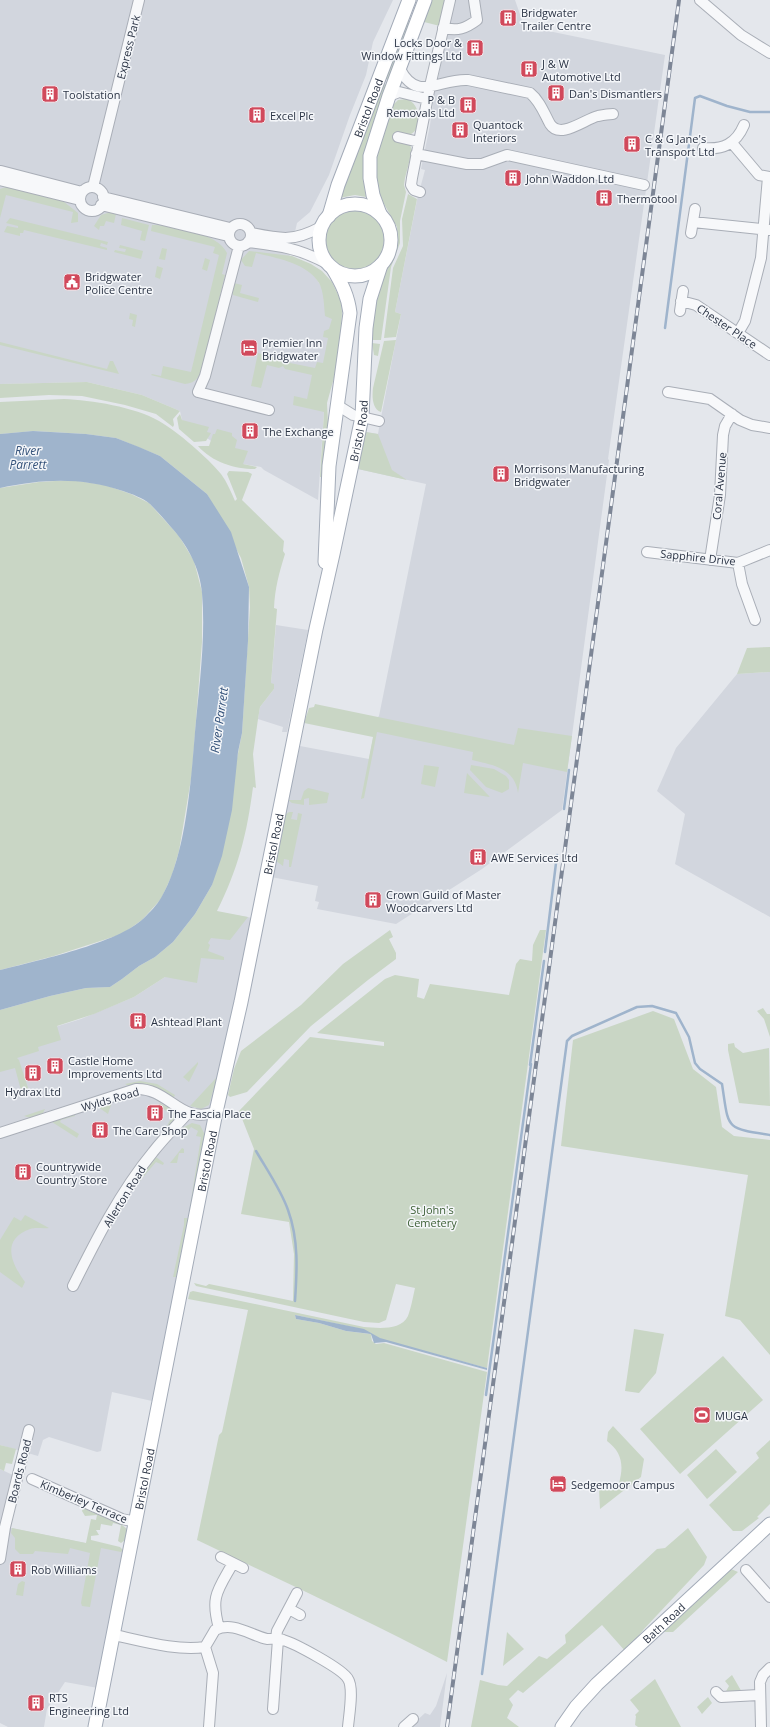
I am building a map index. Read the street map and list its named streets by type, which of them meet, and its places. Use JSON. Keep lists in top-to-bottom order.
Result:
{
  "streets": {
    "main road": ["Bristol Road", "Bath Road"],
    "street": [
      "Express Park",
      "Chester Place",
      "Coral Avenue",
      "Sapphire Drive",
      "Wylds Road",
      "Allerton Road",
      "Boards Road",
      "Kimberley Terrace"
    ]
  },
  "crossings": [
    ["Bristol Road", "Wylds Road"],
    ["Bristol Road", "Kimberley Terrace"],
    ["Coral Avenue", "Sapphire Drive"],
    ["Wylds Road", "Allerton Road"]
  ],
  "water": ["River Parrett"],
  "parks": ["St John's Cemetery"],
  "places": {
    "building": [
      "Bridgwater Trailer Centre",
      "Locks Door & Window Fittings Ltd",
      "J & W Automotive Ltd",
      "Dan's Dismantlers",
      "Toolstation",
      "P & B Removals Ltd",
      "Excel Plc",
      "Quantock Interiors",
      "C & G Jane's Transport Ltd",
      "John Waddon Ltd",
      "Thermotool",
      "The Exchange",
      "Morrisons Manufacturing Bridgwater",
      "AWE Services Ltd",
      "Crown Guild of Master Woodcarvers Ltd",
      "Ashtead Plant",
      "Castle Home Improvements Ltd",
      "Hydrax Ltd",
      "The Fascia Place",
      "The Care Shop",
      "Countrywide Country Store",
      "Rob Williams",
      "RTS Engineering Ltd"
    ],
    "public building": ["Bridgwater Police Centre"],
    "hotel": ["Premier Inn Bridgwater", "Sedgemoor Campus"],
    "sports": ["MUGA"]
  }
}
